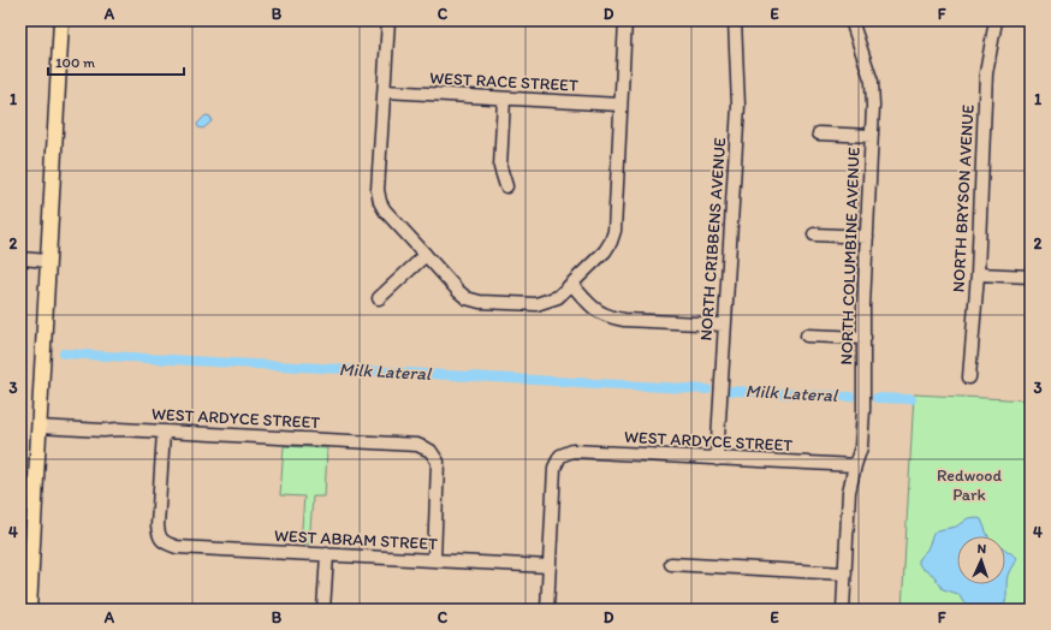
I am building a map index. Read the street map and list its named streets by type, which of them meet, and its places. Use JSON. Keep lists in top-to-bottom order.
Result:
{
  "streets": {
    "street": [
      "WEST RACE STREET",
      "NORTH BRYSON AVENUE",
      "NORTH CRIBBENS AVENUE",
      "NORTH COLUMBINE AVENUE",
      "WEST ARDYCE STREET",
      "WEST ABRAM STREET"
    ]
  },
  "crossings": [
    ["NORTH CRIBBENS AVENUE", "WEST ARDYCE STREET"],
    ["NORTH COLUMBINE AVENUE", "WEST ARDYCE STREET"],
    ["WEST ARDYCE STREET", "WEST ABRAM STREET"]
  ],
  "water": ["Milk Lateral"],
  "parks": ["Redwood Park"],
  "scale_bar": "100 m",
  "north": "top",
  "grid": {
    "columns": [
      "A",
      "B",
      "C",
      "D",
      "E",
      "F"
    ],
    "rows": [
      "1",
      "2",
      "3",
      "4"
    ]
  }
}
